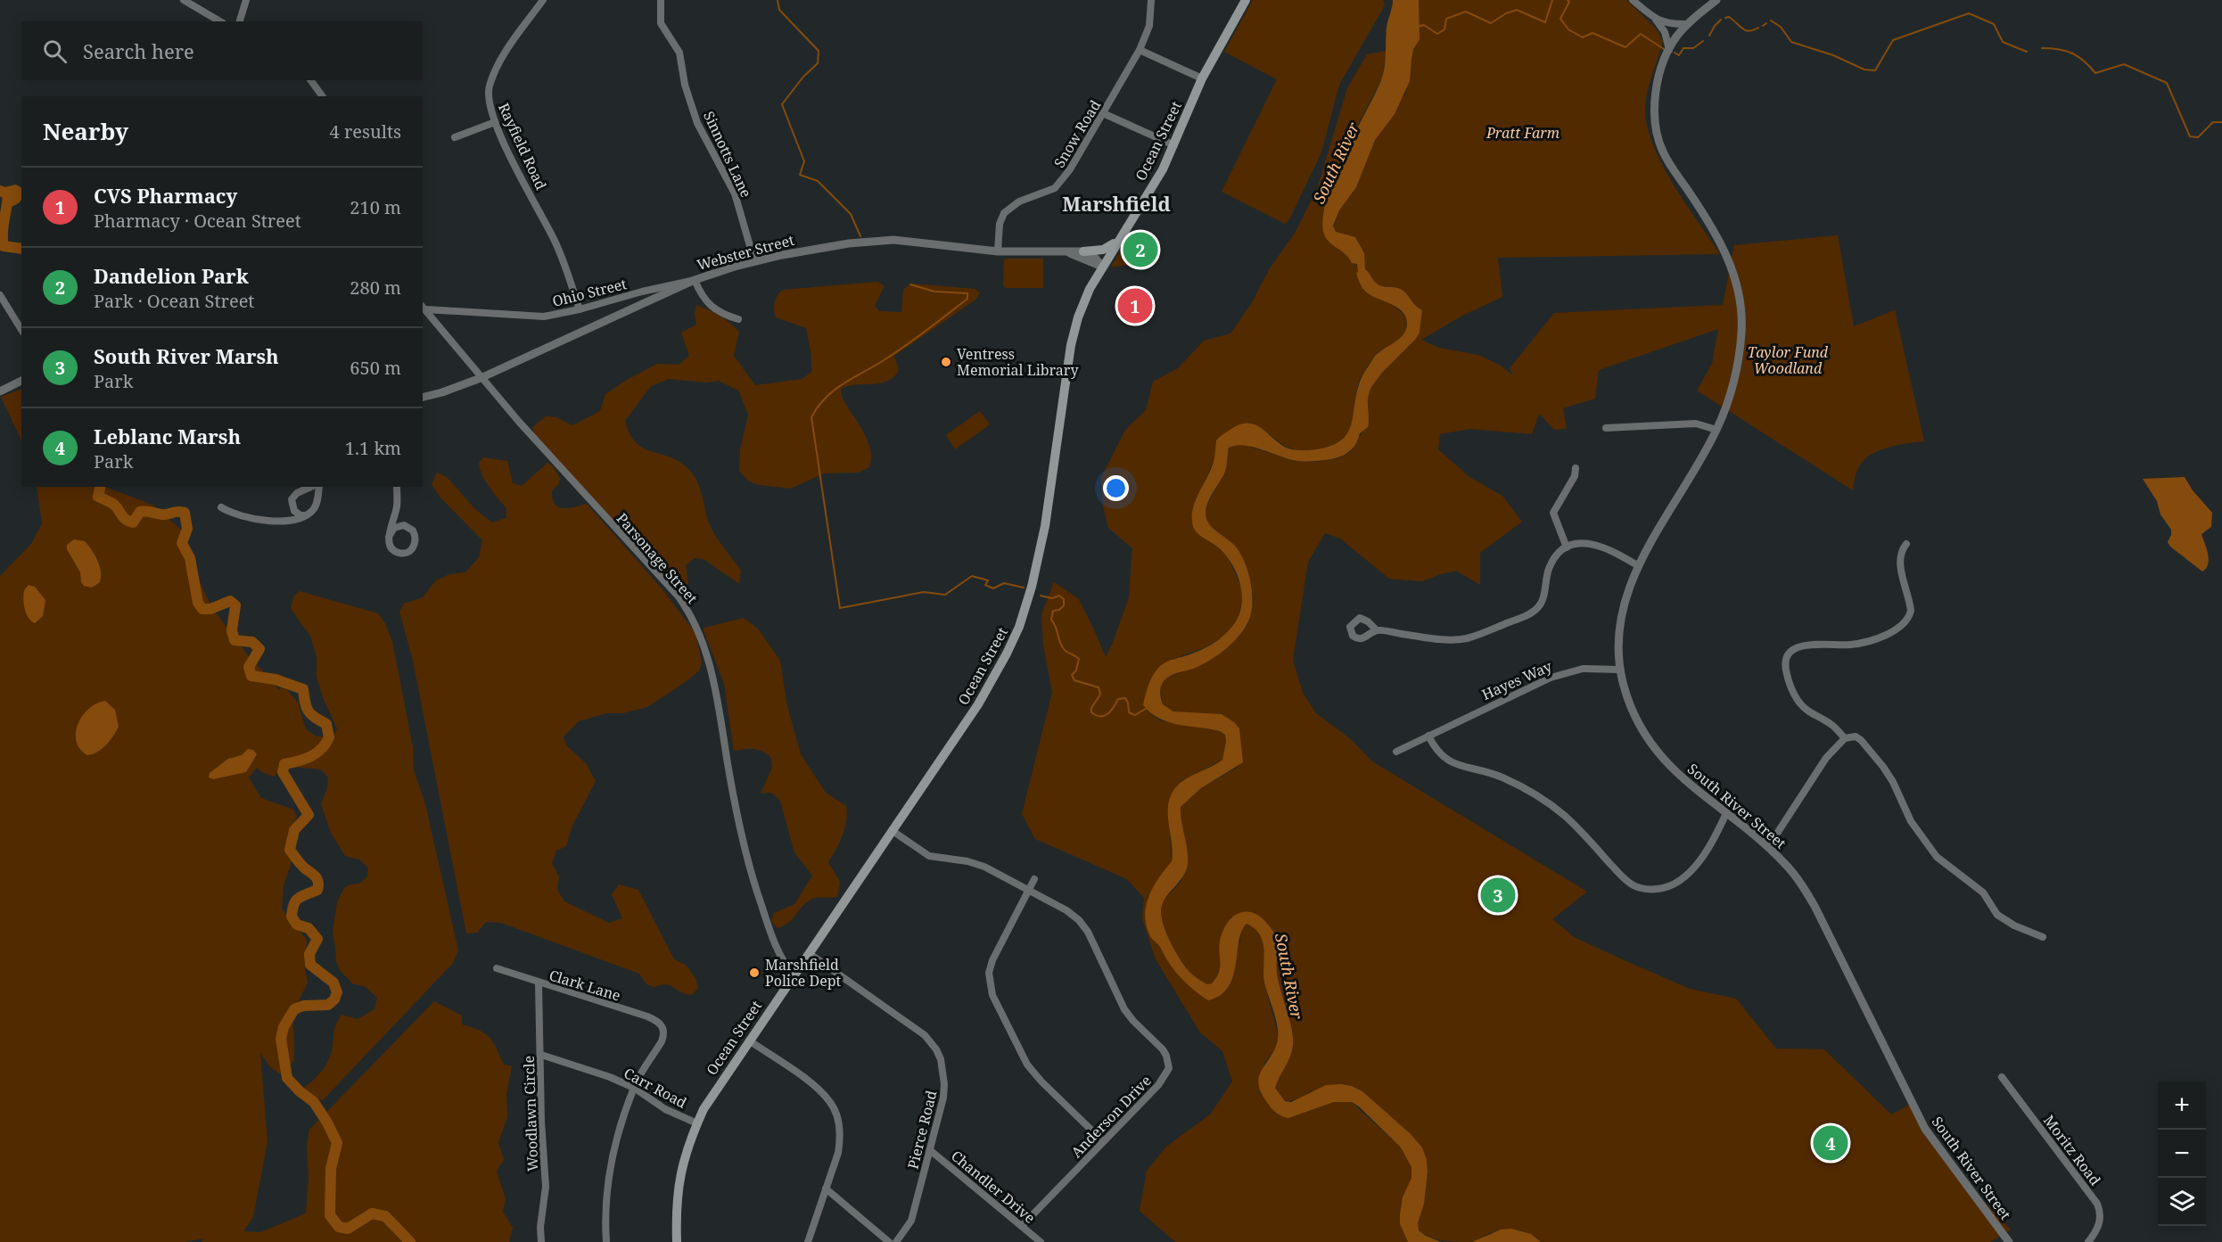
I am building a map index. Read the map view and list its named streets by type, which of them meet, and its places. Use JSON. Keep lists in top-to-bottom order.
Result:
{
  "streets": {
    "main road": ["Ocean Street"],
    "street": [
      "Snow Road",
      "Rayfield Road",
      "Sinnotts Lane",
      "Webster Street",
      "Ohio Street",
      "Parsonage Street",
      "Hayes Way",
      "South River Street",
      "Clark Lane",
      "Carr Road",
      "Woodlawn Circle",
      "Anderson Drive",
      "Pierce Road",
      "Moritz Road",
      "Chandler Drive"
    ]
  },
  "crossings": [
    ["Snow Road", "Webster Street"],
    ["Ocean Street", "Webster Street"],
    ["Ocean Street", "Parsonage Street"],
    ["Ocean Street", "Carr Road"],
    ["Ocean Street", "Anderson Drive"],
    ["Ocean Street", "Pierce Road"],
    ["Rayfield Road", "Ohio Street"],
    ["Sinnotts Lane", "Webster Street"],
    ["Webster Street", "Ohio Street"],
    ["Webster Street", "Parsonage Street"],
    ["Ohio Street", "Parsonage Street"],
    ["Hayes Way", "South River Street"],
    ["Clark Lane", "Carr Road"],
    ["Clark Lane", "Woodlawn Circle"],
    ["Carr Road", "Woodlawn Circle"],
    ["Anderson Drive", "Chandler Drive"],
    ["Pierce Road", "Chandler Drive"]
  ],
  "districts": ["Marshfield"],
  "water": ["South River"],
  "parks": ["Pratt Farm", "Taylor Fund Woodland"],
  "places": ["Ventress Memorial Library", "Marshfield Police Dept"],
  "page": {
    "search": "Search here",
    "heading": ["Nearby", "4 results"],
    "list": [
      {
        "mark": "1",
        "name": "CVS Pharmacy",
        "note": "Pharmacy · Ocean Street",
        "value": "210 m"
      },
      {
        "mark": "2",
        "name": "Dandelion Park",
        "note": "Park · Ocean Street",
        "value": "280 m"
      },
      {
        "mark": "3",
        "name": "South River Marsh",
        "note": "Park",
        "value": "650 m"
      },
      {
        "mark": "4",
        "name": "Leblanc Marsh",
        "note": "Park",
        "value": "1.1 km"
      }
    ],
    "pins": [
      "2",
      "1",
      "3",
      "4"
    ],
    "map_buttons": ["+", "−"]
  }
}
